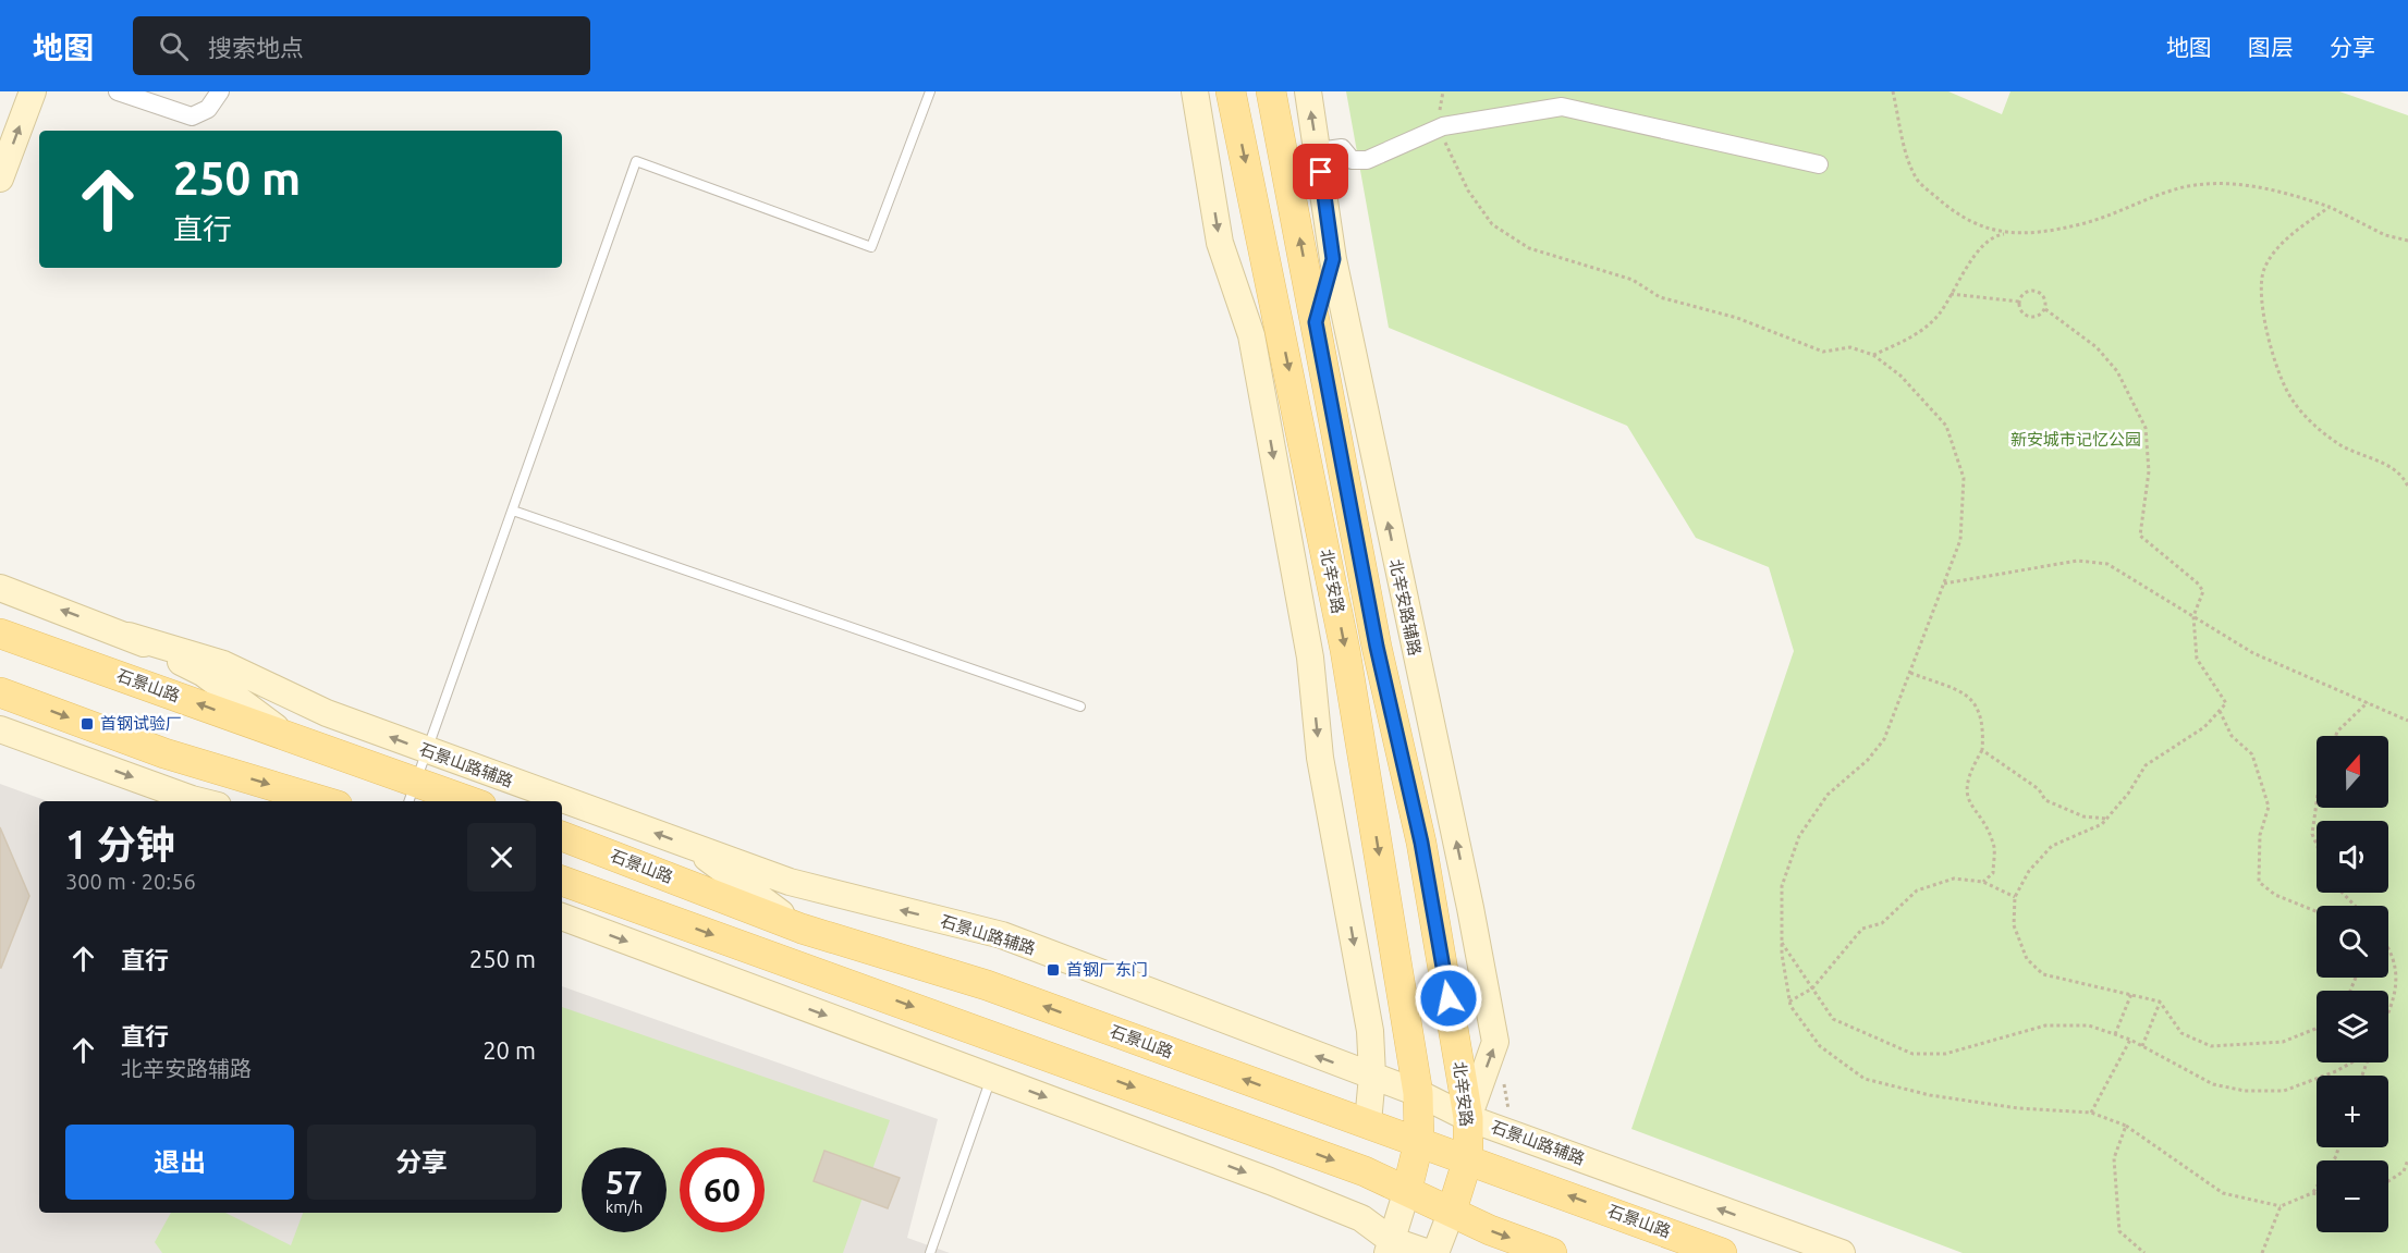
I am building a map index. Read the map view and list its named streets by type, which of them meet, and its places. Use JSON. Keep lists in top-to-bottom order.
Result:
{
  "streets": {
    "main road": ["北辛安路", "石景山路"],
    "street": ["北辛安路辅路", "石景山路辅路"]
  },
  "crossings": [
    ["北辛安路", "北辛安路辅路"],
    ["北辛安路", "石景山路"],
    ["北辛安路", "石景山路辅路"],
    ["北辛安路辅路", "石景山路辅路"]
  ],
  "parks": ["新安城市记忆公园"],
  "places": {
    "transit": ["首钢试验厂", "首钢厂东门"]
  },
  "north": "top",
  "page": {
    "header": "地图",
    "search": "搜索地点",
    "nav": ["地图", "图层", "分享"],
    "turn": ["250 m", "直行"],
    "map_buttons": ["+", "−"],
    "heading": ["1 分钟", "300 m · 20:56"],
    "list": [
      {
        "name": "直行",
        "value": "250 m"
      },
      {
        "name": "直行",
        "note": "北辛安路辅路",
        "value": "20 m"
      }
    ],
    "buttons": ["退出", "分享"],
    "speed": "57 km/h",
    "limit": "60"
  }
}
